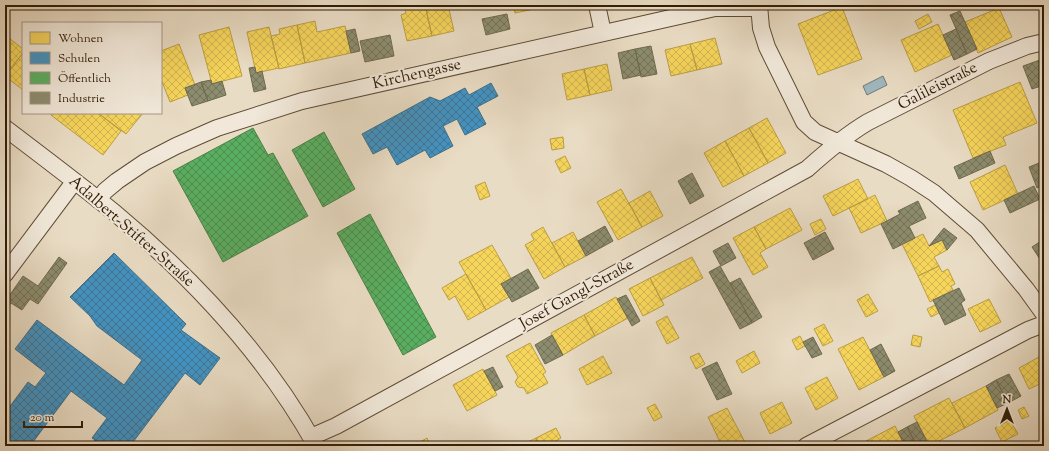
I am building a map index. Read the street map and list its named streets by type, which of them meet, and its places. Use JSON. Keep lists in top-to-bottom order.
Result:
{
  "streets": {
    "street": [
      "Kirchengasse",
      "Galileistraße",
      "Adalbert-Stifter-Straße",
      "Josef Gangl-Straße"
    ]
  },
  "crossings": [
    ["Kirchengasse", "Adalbert-Stifter-Straße"],
    ["Galileistraße", "Josef Gangl-Straße"],
    ["Adalbert-Stifter-Straße", "Josef Gangl-Straße"]
  ],
  "legend": [
    "Wohnen",
    "Schulen",
    "Öffentlich",
    "Industrie"
  ],
  "scale_bar": "20 m",
  "north": "top"
}
